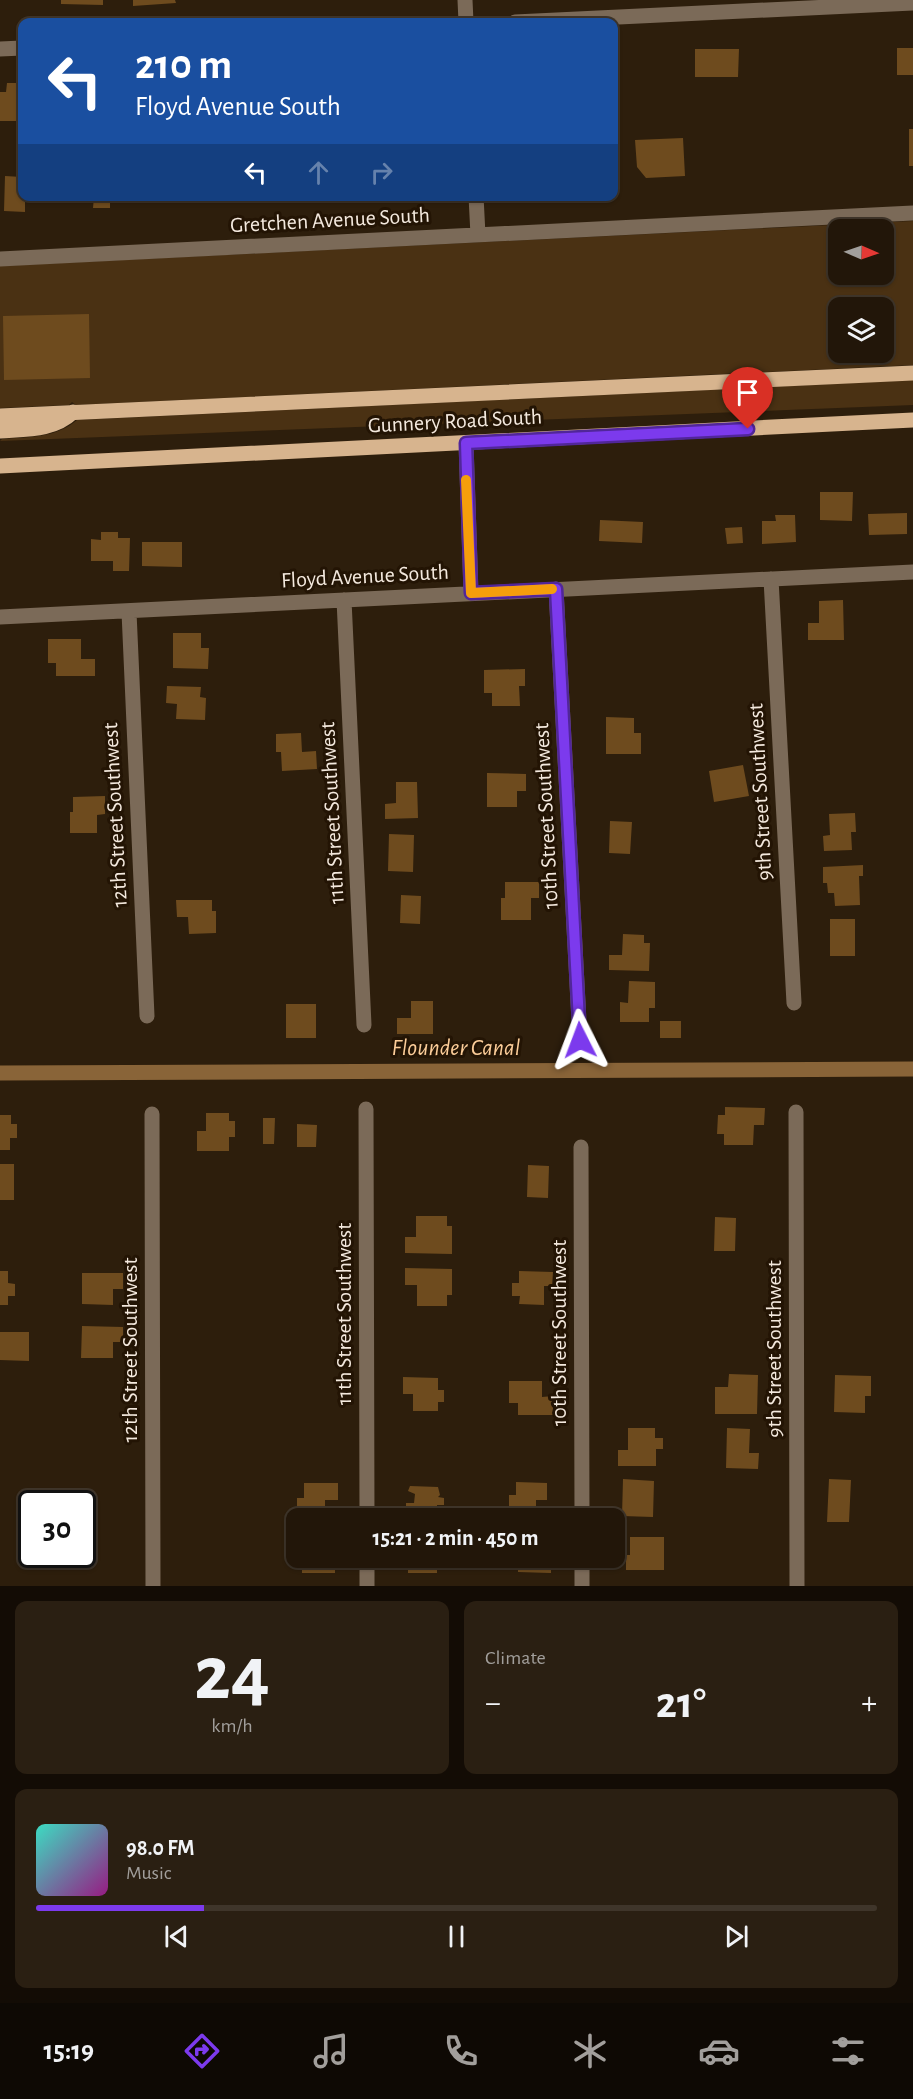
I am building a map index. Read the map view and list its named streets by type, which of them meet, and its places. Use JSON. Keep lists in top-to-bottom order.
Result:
{
  "streets": {
    "main road": ["Gunnery Road South"],
    "street": [
      "Gretchen Avenue South",
      "Floyd Avenue South",
      "9th Street Southwest",
      "11th Street Southwest",
      "12th Street Southwest",
      "10th Street Southwest"
    ]
  },
  "crossings": [
    ["Floyd Avenue South", "9th Street Southwest"],
    ["Floyd Avenue South", "11th Street Southwest"],
    ["Floyd Avenue South", "12th Street Southwest"],
    ["Floyd Avenue South", "10th Street Southwest"]
  ],
  "water": ["Flounder Canal"],
  "north": "right",
  "page": {
    "turn": ["210 m", "Floyd Avenue South"],
    "limit": "30",
    "trip": "15:21 · 2 min · 450 m",
    "tile": [
      ["24", "km/h"],
      "Climate"
    ],
    "heat": ["−", "21°", "+"],
    "song": ["98.0 FM", "Music"],
    "tabs": "15:19"
  }
}
